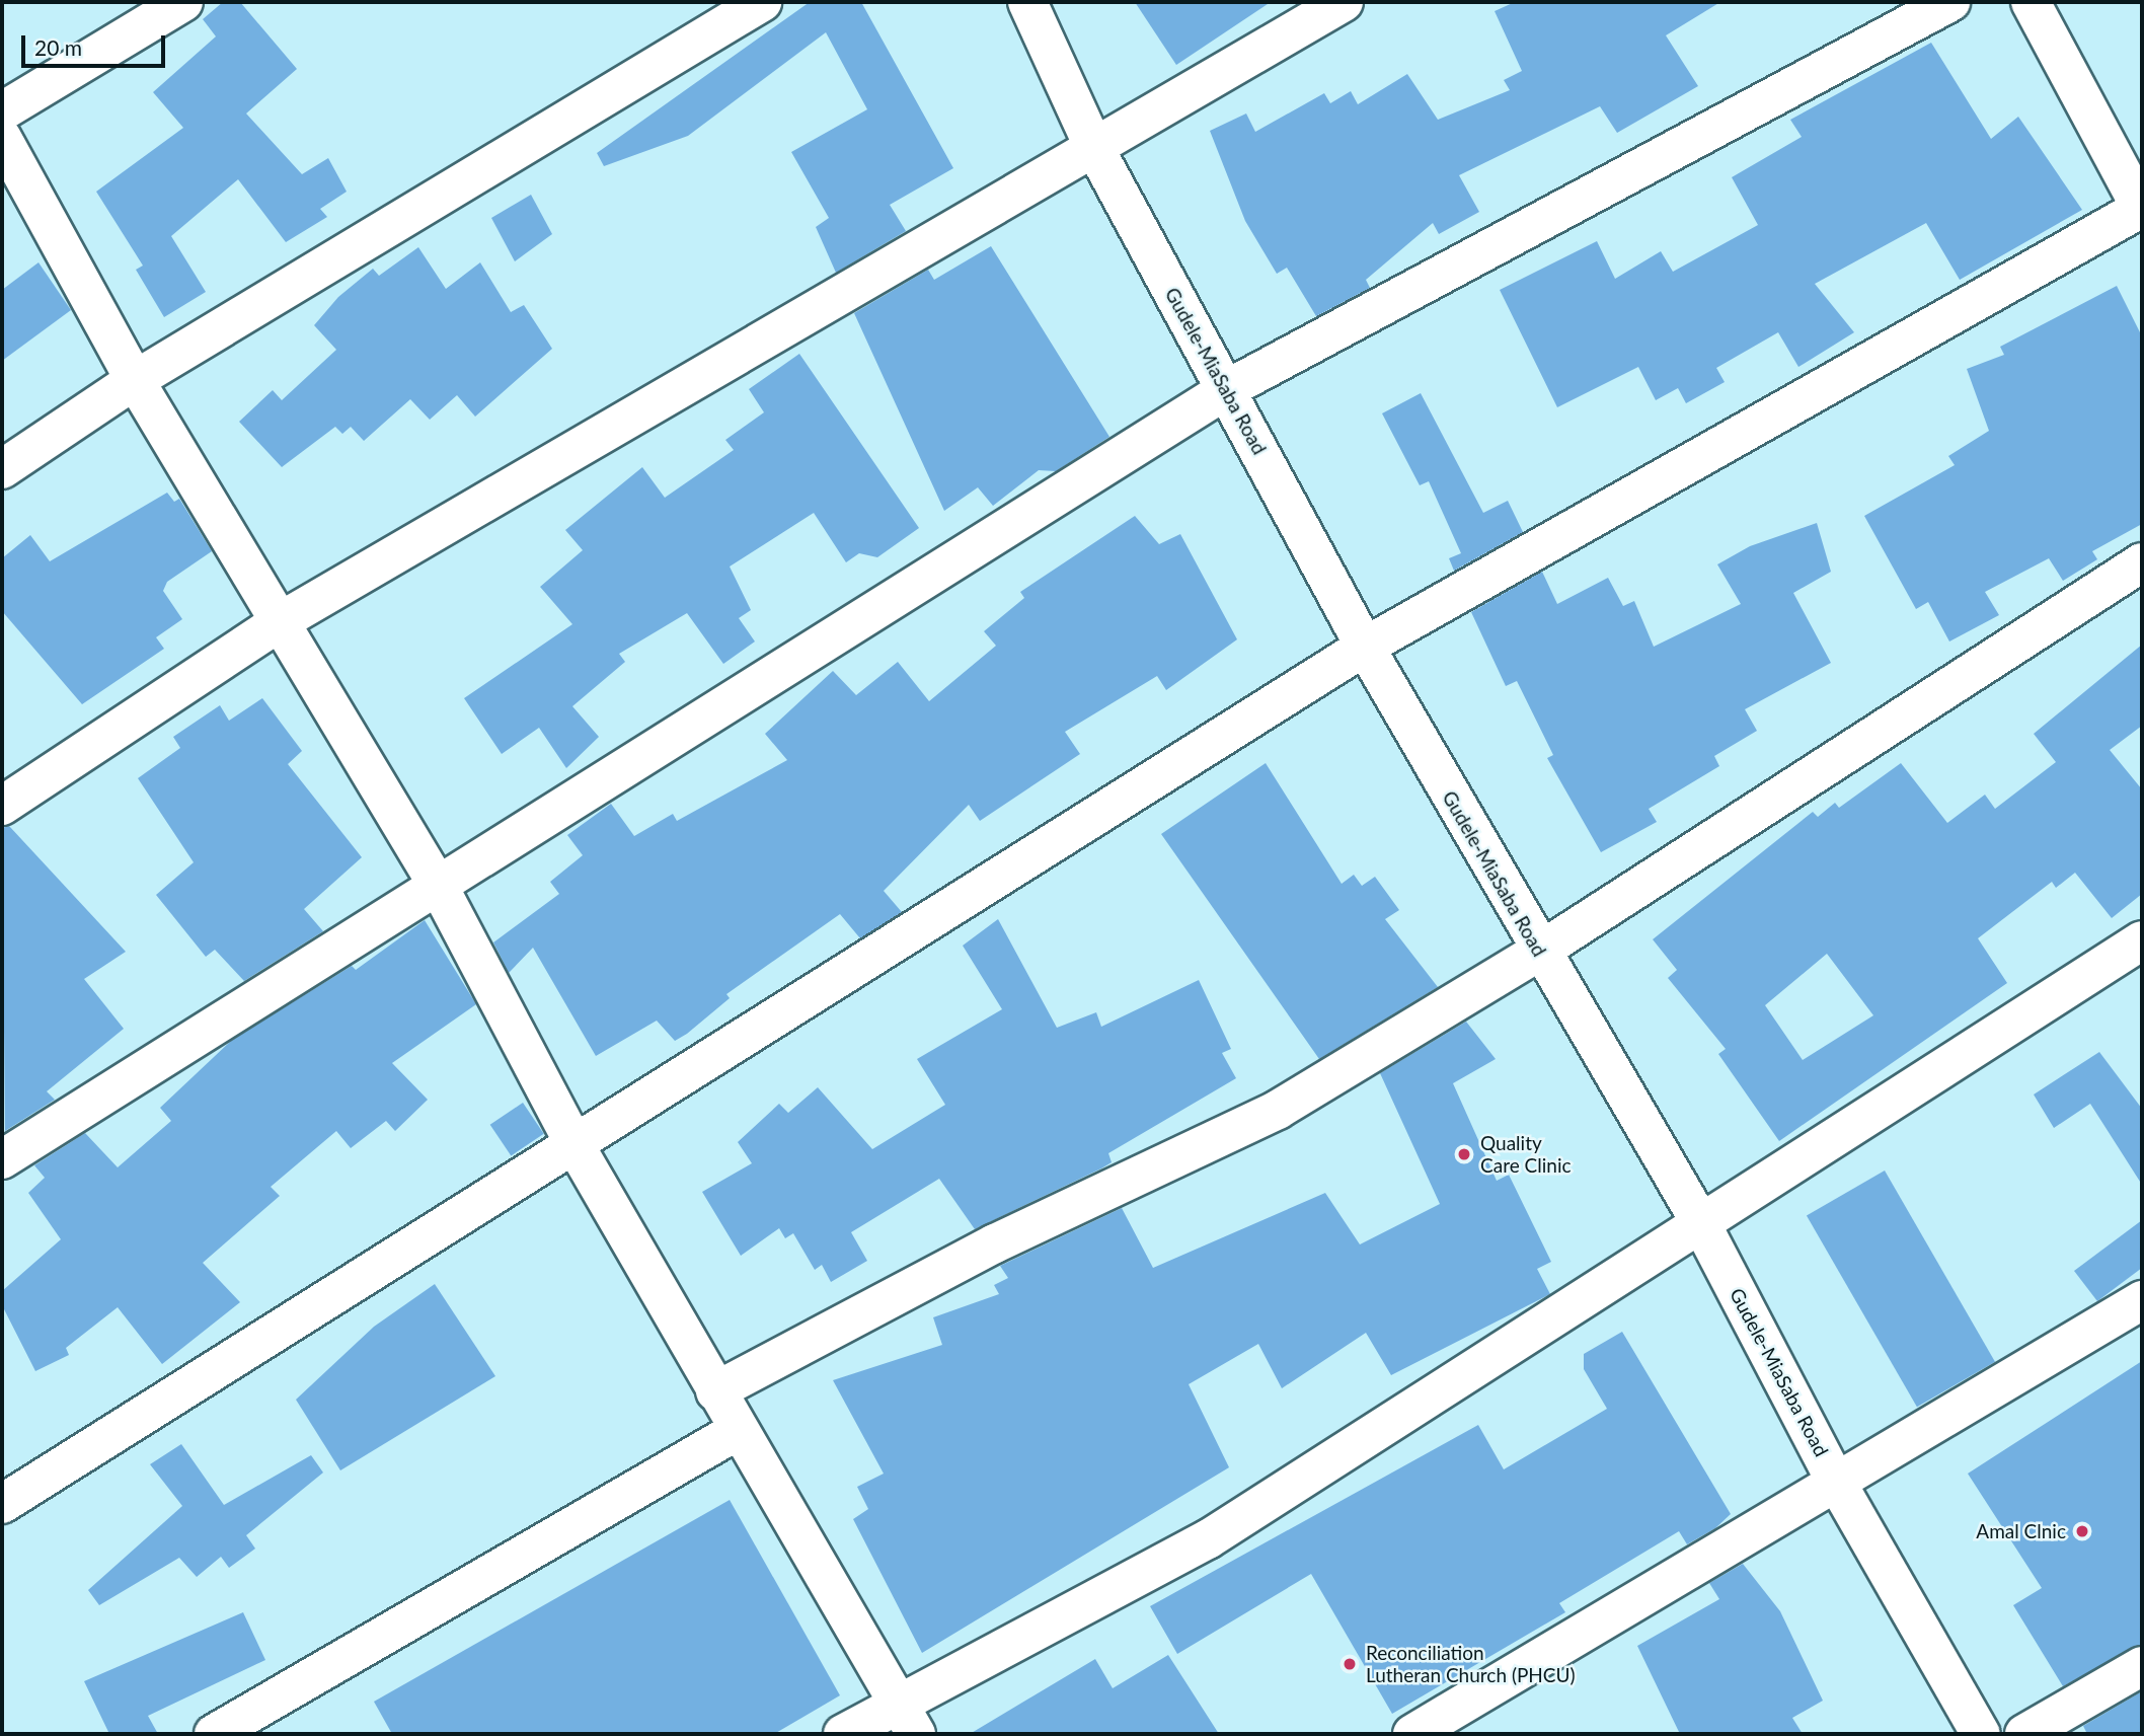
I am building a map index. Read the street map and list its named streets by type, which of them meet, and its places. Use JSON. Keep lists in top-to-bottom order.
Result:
{
  "streets": {
    "street": ["Gudele-MiaSaba Road"]
  },
  "places": ["Quality Care Clinic", "Amal Clnic", "Reconciliation Lutheran Church (PHCU)"],
  "scale_bar": "20 m"
}
